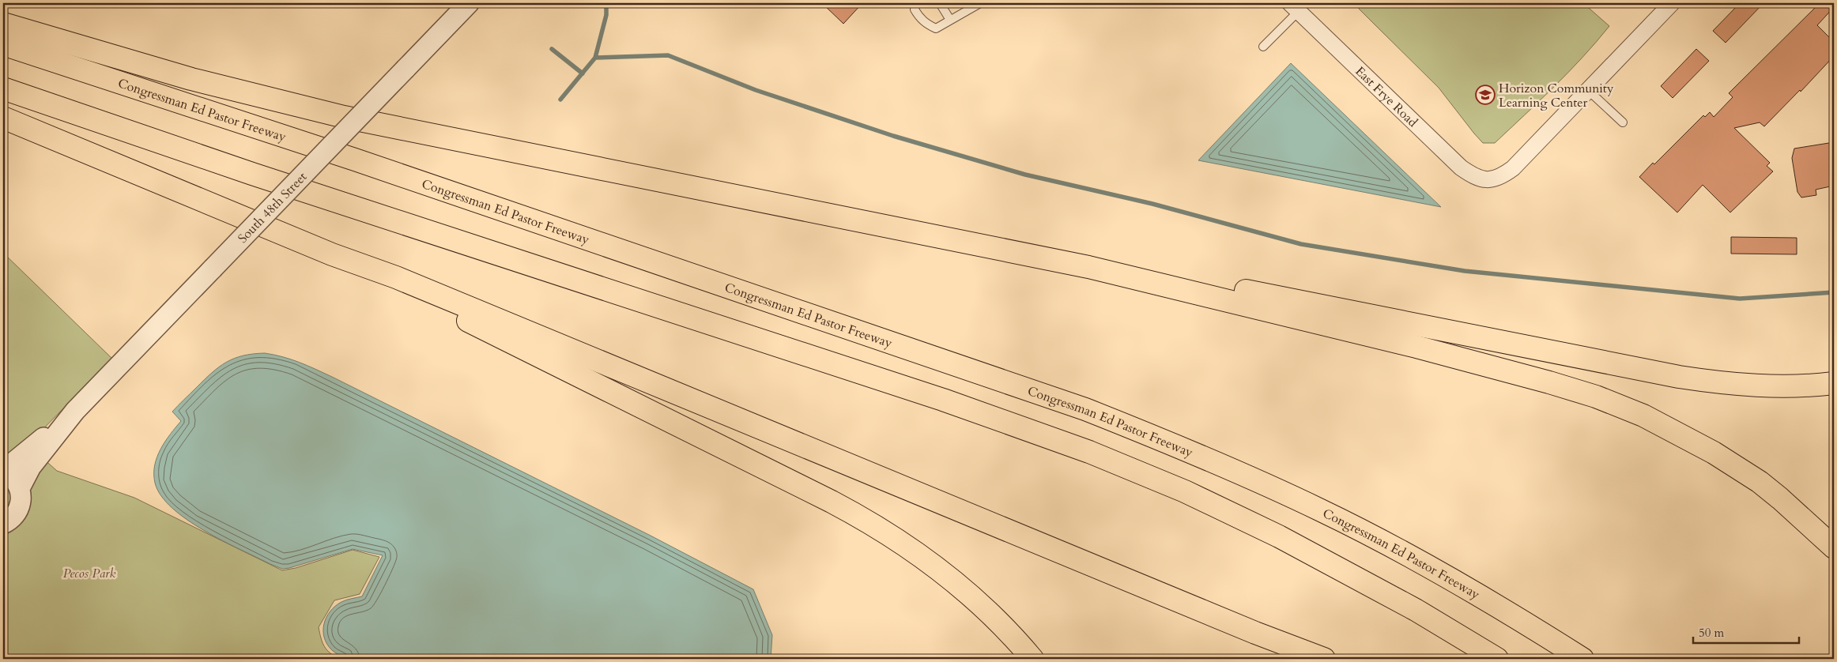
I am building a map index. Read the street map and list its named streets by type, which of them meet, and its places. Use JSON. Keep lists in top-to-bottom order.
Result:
{
  "streets": {
    "highway": ["Congressman Ed Pastor Freeway"],
    "street": ["East Frye Road", "South 48th Street"]
  },
  "parks": ["Pecos Park"],
  "places": {
    "school or university": ["Horizon Community Learning Center"]
  },
  "scale_bar": "50 m"
}
